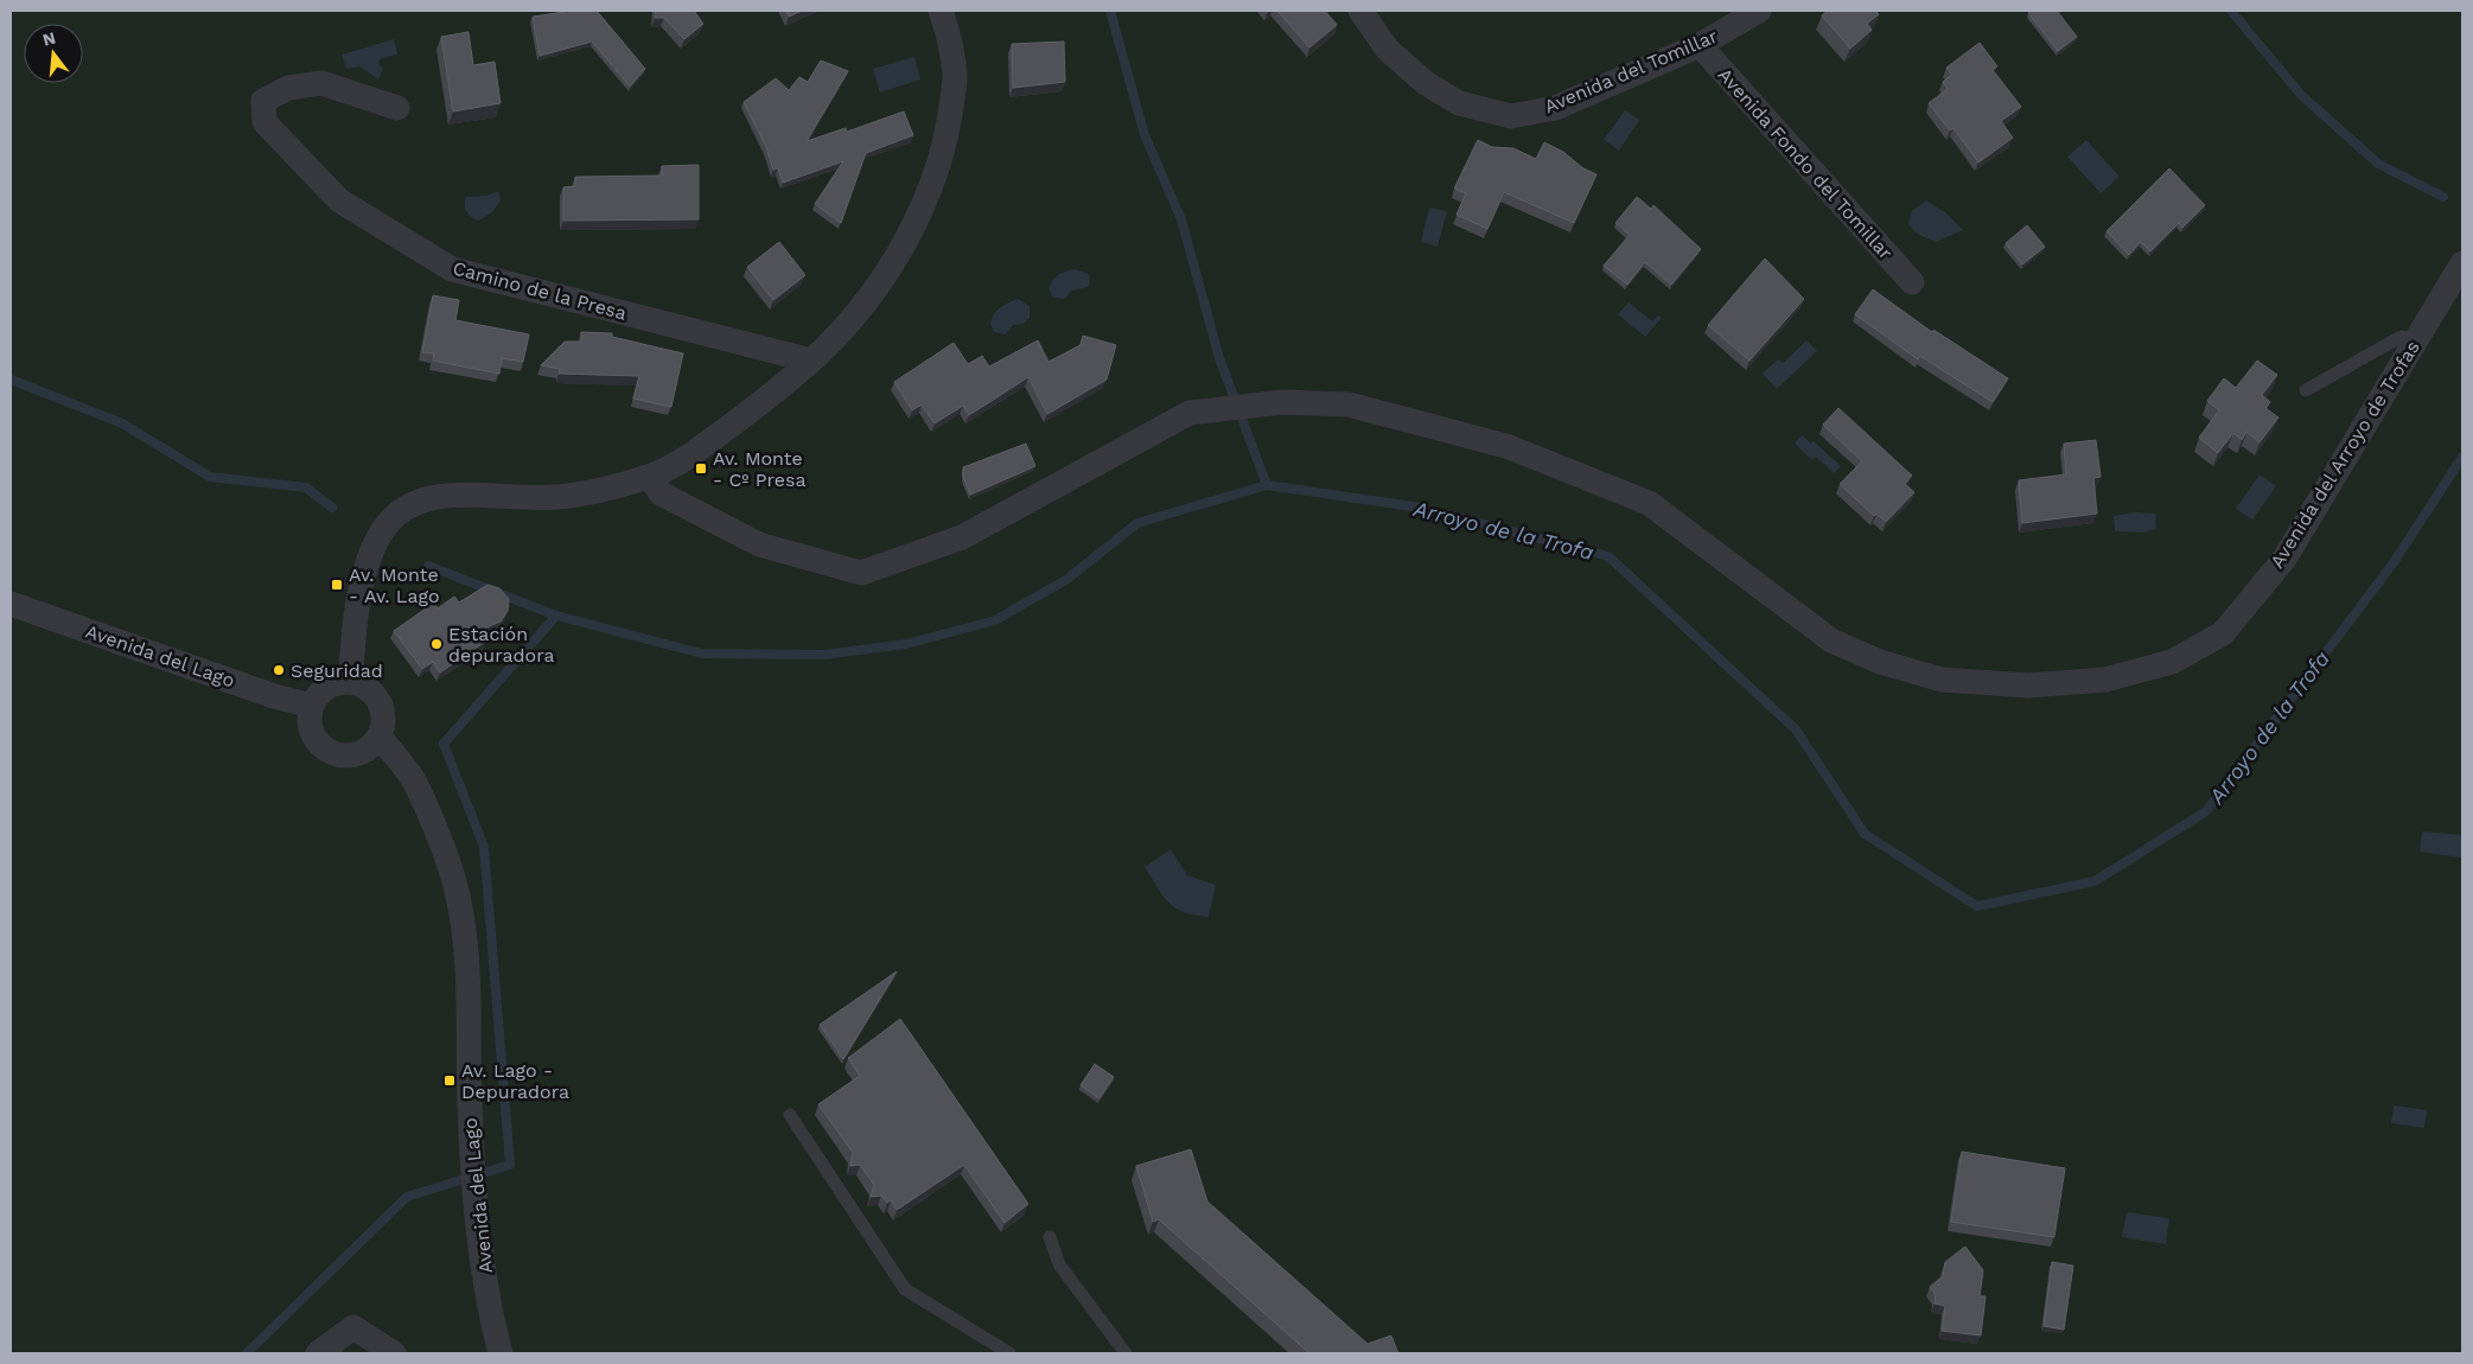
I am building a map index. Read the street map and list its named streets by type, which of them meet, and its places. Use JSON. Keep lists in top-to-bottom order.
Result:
{
  "streets": {
    "street": [
      "Avenida del Tomillar",
      "Avenida Fondo del Tomillar",
      "Camino de la Presa",
      "Avenida del Arroyo de Trofas",
      "Avenida del Lago"
    ]
  },
  "crossings": [
    ["Avenida del Tomillar", "Avenida Fondo del Tomillar"]
  ],
  "water": ["Arroyo de la Trofa"],
  "places": {
    "transit": ["Av. Monte - Cº Presa", "Av. Monte - Av. Lago", "Av. Lago - Depuradora"],
    "other": ["Estación depuradora", "Seguridad"]
  },
  "north": "top"
}
